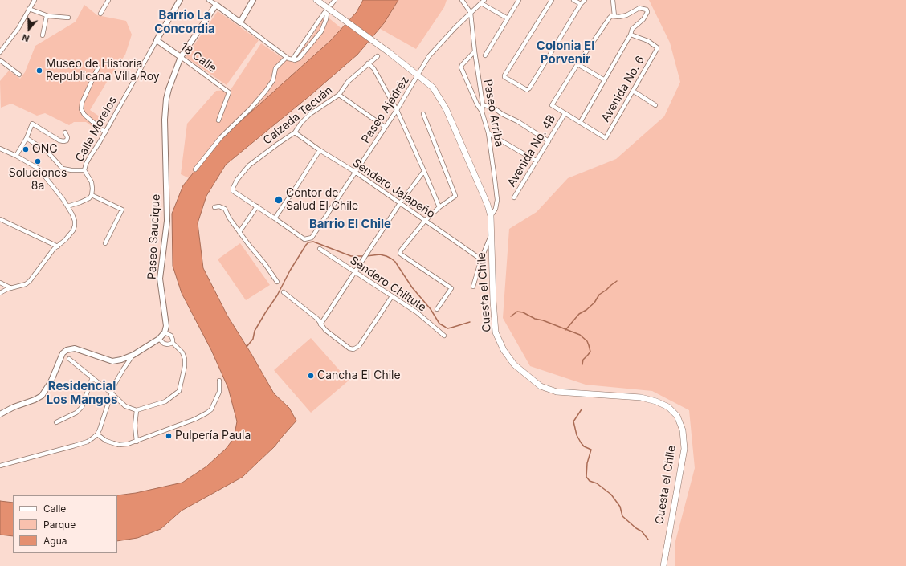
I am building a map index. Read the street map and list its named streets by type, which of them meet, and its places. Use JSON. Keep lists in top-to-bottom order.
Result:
{
  "streets": {
    "main road": ["Cuesta el Chile"],
    "street": [
      "18 Calle",
      "Avenida No. 6",
      "Paseo Ajedréz",
      "Paseo Arriba",
      "Calzada Tecuán",
      "Calle Morelos",
      "Avenida No. 4B",
      "Sendero Jalapeño",
      "Paseo Saucique",
      "Sendero Chiltute"
    ]
  },
  "crossings": [
    ["18 Calle", "Calle Morelos"],
    ["18 Calle", "Paseo Saucique"],
    ["Paseo Ajedréz", "Paseo Arriba"],
    ["Paseo Ajedréz", "Sendero Jalapeño"],
    ["Paseo Ajedréz", "Cuesta el Chile"],
    ["Paseo Arriba", "Cuesta el Chile"],
    ["Calzada Tecuán", "Sendero Jalapeño"]
  ],
  "districts": [
    "Barrio La Concordia",
    "Colonia El Porvenir",
    "Barrio El Chile",
    "Residencial Los Mangos"
  ],
  "places": [
    "Museo de Historia Republicana Villa Roy",
    "ONG",
    "Soluciones 8a",
    "Centor de Salud El Chile",
    "Cancha El Chile",
    "Pulpería Paula"
  ],
  "legend": ["Calle", "Parque", "Agua"],
  "north": "bottom"
}
